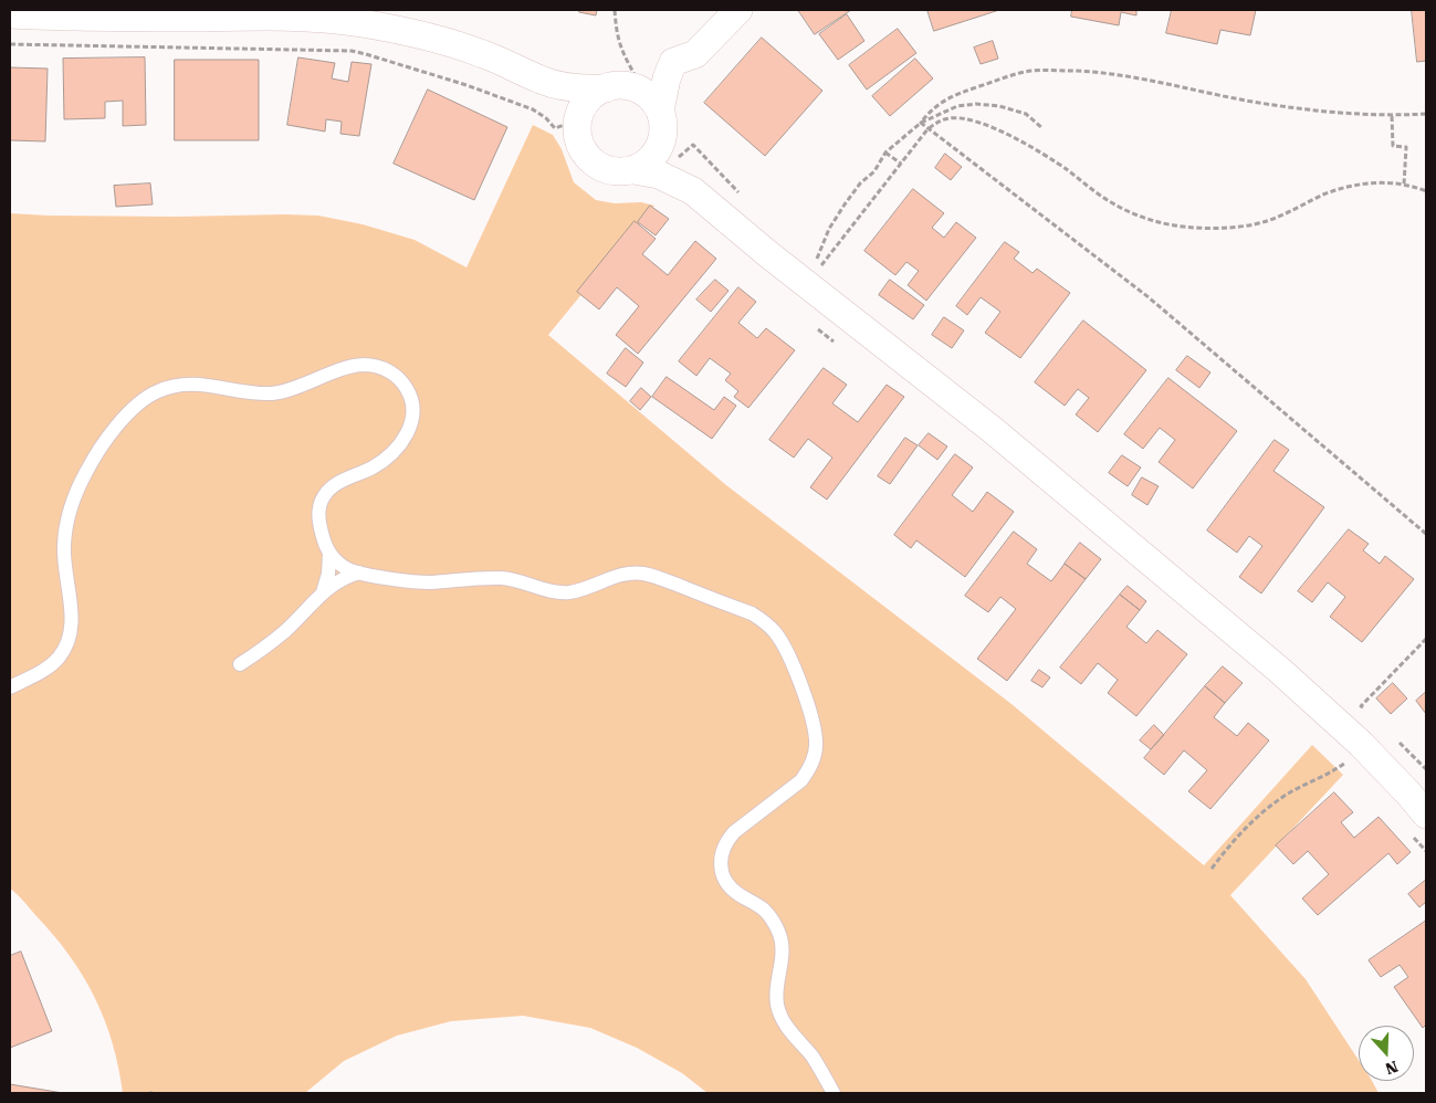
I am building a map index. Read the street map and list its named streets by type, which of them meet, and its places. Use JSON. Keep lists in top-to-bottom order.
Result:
{
  "north": "bottom"
}
